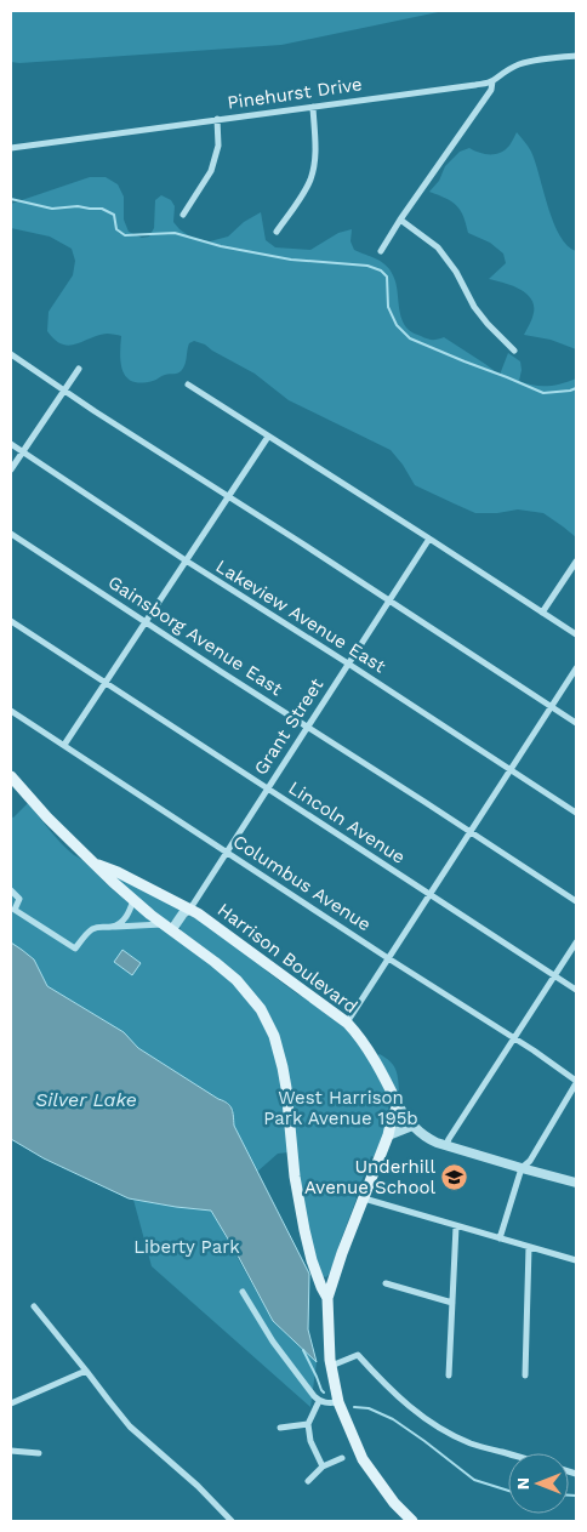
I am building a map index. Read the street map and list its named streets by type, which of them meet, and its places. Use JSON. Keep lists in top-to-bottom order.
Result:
{
  "streets": {
    "main road": ["Harrison Boulevard"],
    "street": [
      "Pinehurst Drive",
      "Lakeview Avenue East",
      "Gainsborg Avenue East",
      "Grant Street",
      "Lincoln Avenue",
      "Columbus Avenue"
    ]
  },
  "crossings": [
    ["Lakeview Avenue East", "Grant Street"],
    ["Gainsborg Avenue East", "Grant Street"],
    ["Grant Street", "Lincoln Avenue"],
    ["Grant Street", "Columbus Avenue"],
    ["Grant Street", "Harrison Boulevard"]
  ],
  "water": ["Silver Lake"],
  "parks": ["West Harrison Park Avenue 195b", "Liberty Park"],
  "places": {
    "school or university": ["Underhill Avenue School"]
  },
  "north": "left"
}
